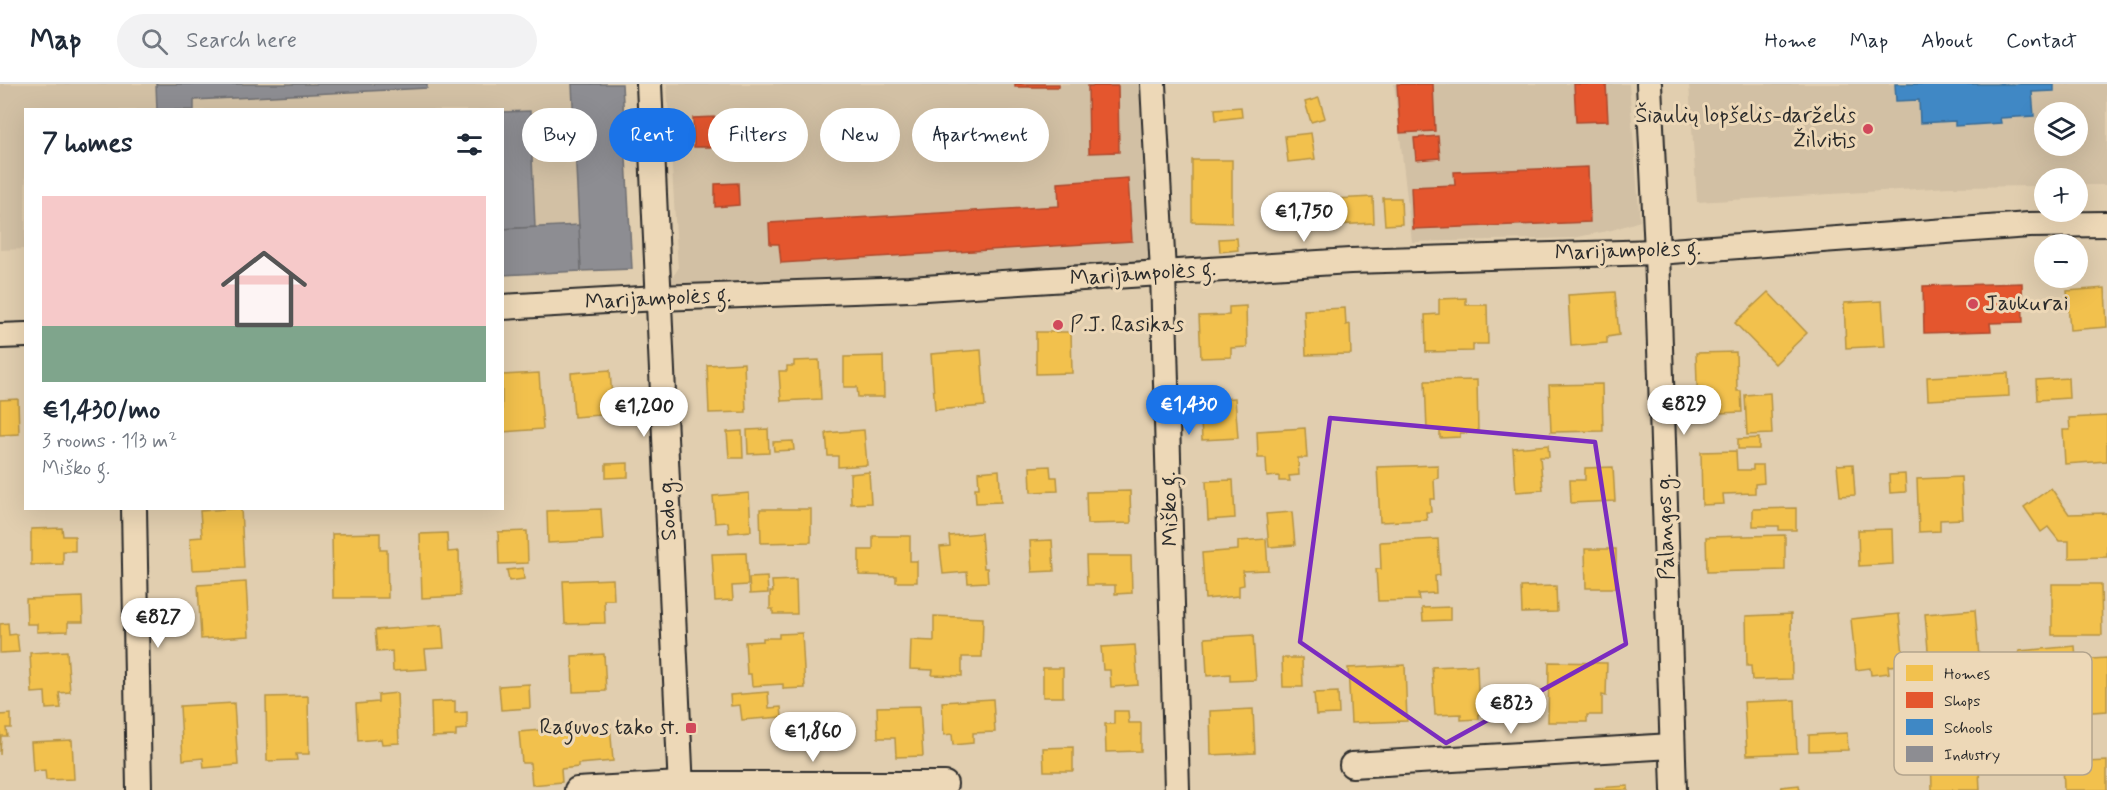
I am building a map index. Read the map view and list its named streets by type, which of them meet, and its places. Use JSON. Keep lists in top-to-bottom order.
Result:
{
  "streets": {
    "street": [
      "Marijampolės g.",
      "Sodo g.",
      "Miško g.",
      "Palangos g."
    ]
  },
  "crossings": [
    ["Marijampolės g.", "Sodo g."],
    ["Marijampolės g.", "Miško g."],
    ["Marijampolės g.", "Palangos g."]
  ],
  "places": {
    "other": ["Šiaulių lopšelis-darželis Žilvitis", "Jaukurai", "P.J. Rasikas"],
    "transit": ["Raguvos tako st."]
  },
  "legend": [
    "Homes",
    "Shops",
    "Schools",
    "Industry"
  ],
  "page": {
    "header": "Map",
    "search": "Search here",
    "nav": [
      "Home",
      "Map",
      "About",
      "Contact"
    ],
    "map_buttons": ["+", "−"],
    "chip": [
      "Buy",
      "Rent",
      "Filters",
      "New",
      "Apartment"
    ],
    "heading": "7 homes",
    "list": [
      {
        "name": "€1,430/mo",
        "note": "3 rooms · 113 m² · Miško g."
      }
    ],
    "price": [
      "€1,750",
      "€1,430",
      "€829",
      "€1,200",
      "€827",
      "€823",
      "€1,860"
    ]
  }
}
